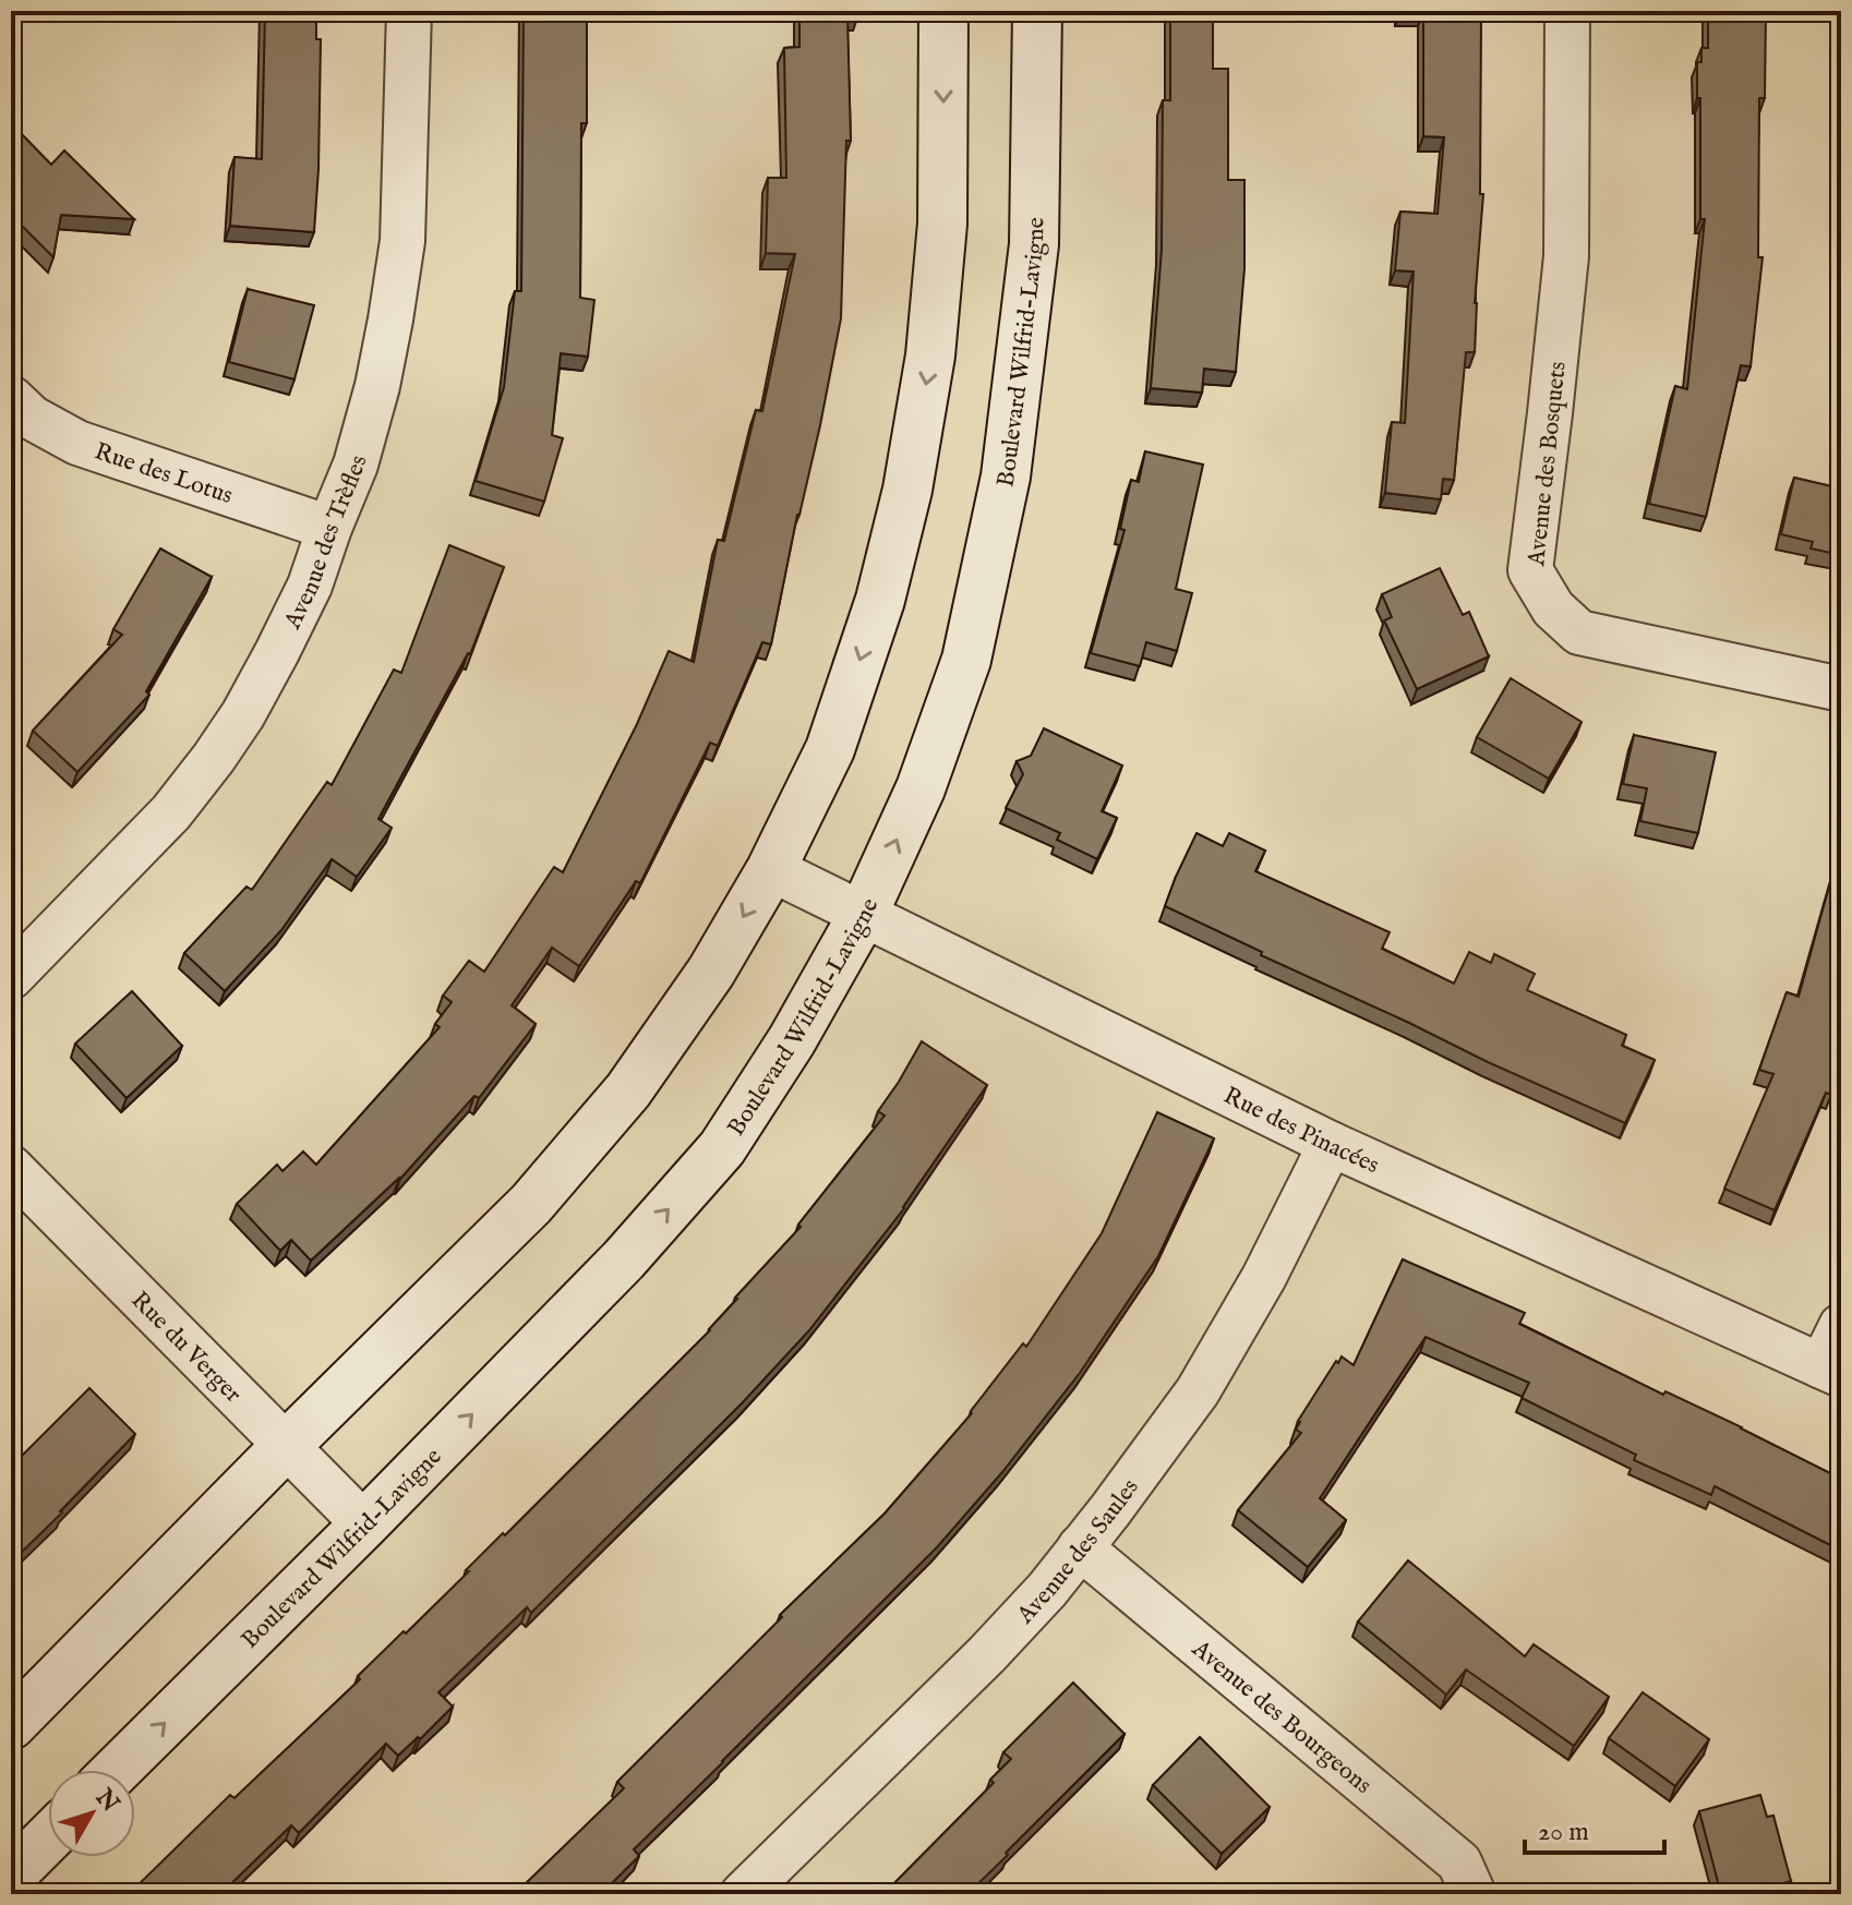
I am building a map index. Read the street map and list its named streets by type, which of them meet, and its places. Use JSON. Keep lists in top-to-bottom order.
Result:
{
  "streets": {
    "street": [
      "Boulevard Wilfrid-Lavigne",
      "Avenue des Bosquets",
      "Rue des Lotus",
      "Avenue des Trèfles",
      "Rue des Pinacées",
      "Rue du Verger",
      "Avenue des Saules",
      "Avenue des Bourgeons"
    ]
  },
  "crossings": [
    ["Boulevard Wilfrid-Lavigne", "Rue des Pinacées"],
    ["Boulevard Wilfrid-Lavigne", "Rue du Verger"],
    ["Rue des Lotus", "Avenue des Trèfles"],
    ["Rue des Pinacées", "Avenue des Saules"],
    ["Avenue des Saules", "Avenue des Bourgeons"]
  ],
  "scale_bar": "20 m",
  "north": "top right"
}
